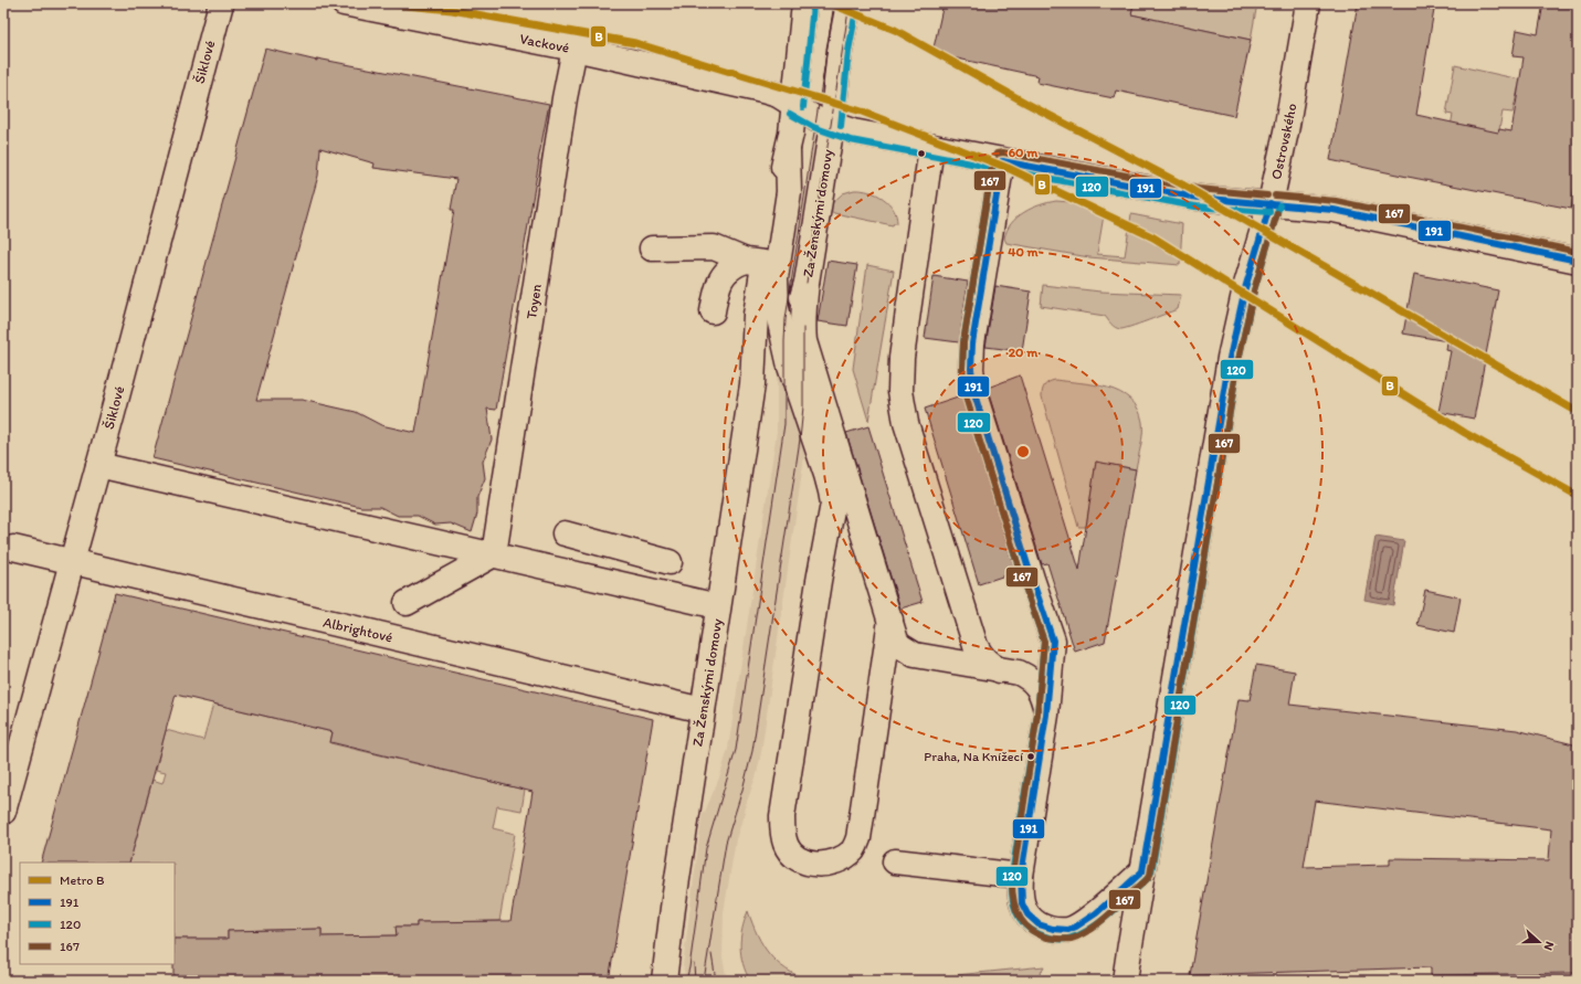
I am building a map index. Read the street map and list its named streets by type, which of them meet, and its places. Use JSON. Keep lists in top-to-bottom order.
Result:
{
  "streets": {
    "street": [
      "Vackové",
      "Šiklové",
      "Ostrovského",
      "Za Ženskými domovy",
      "Toyen",
      "Albrightové"
    ]
  },
  "crossings": [
    ["Vackové", "Ostrovského"],
    ["Vackové", "Za Ženskými domovy"],
    ["Vackové", "Toyen"],
    ["Šiklové", "Albrightové"],
    ["Za Ženskými domovy", "Albrightové"]
  ],
  "places": ["Praha, Na Knížecí"],
  "lines": [
    "metro line B",
    "transit line 120",
    "transit line 167",
    "transit line 191"
  ],
  "legend": [
    "Metro B",
    "191",
    "120",
    "167"
  ],
  "north": "right",
  "rings": ["60 m", "40 m", "20 m"]
}
